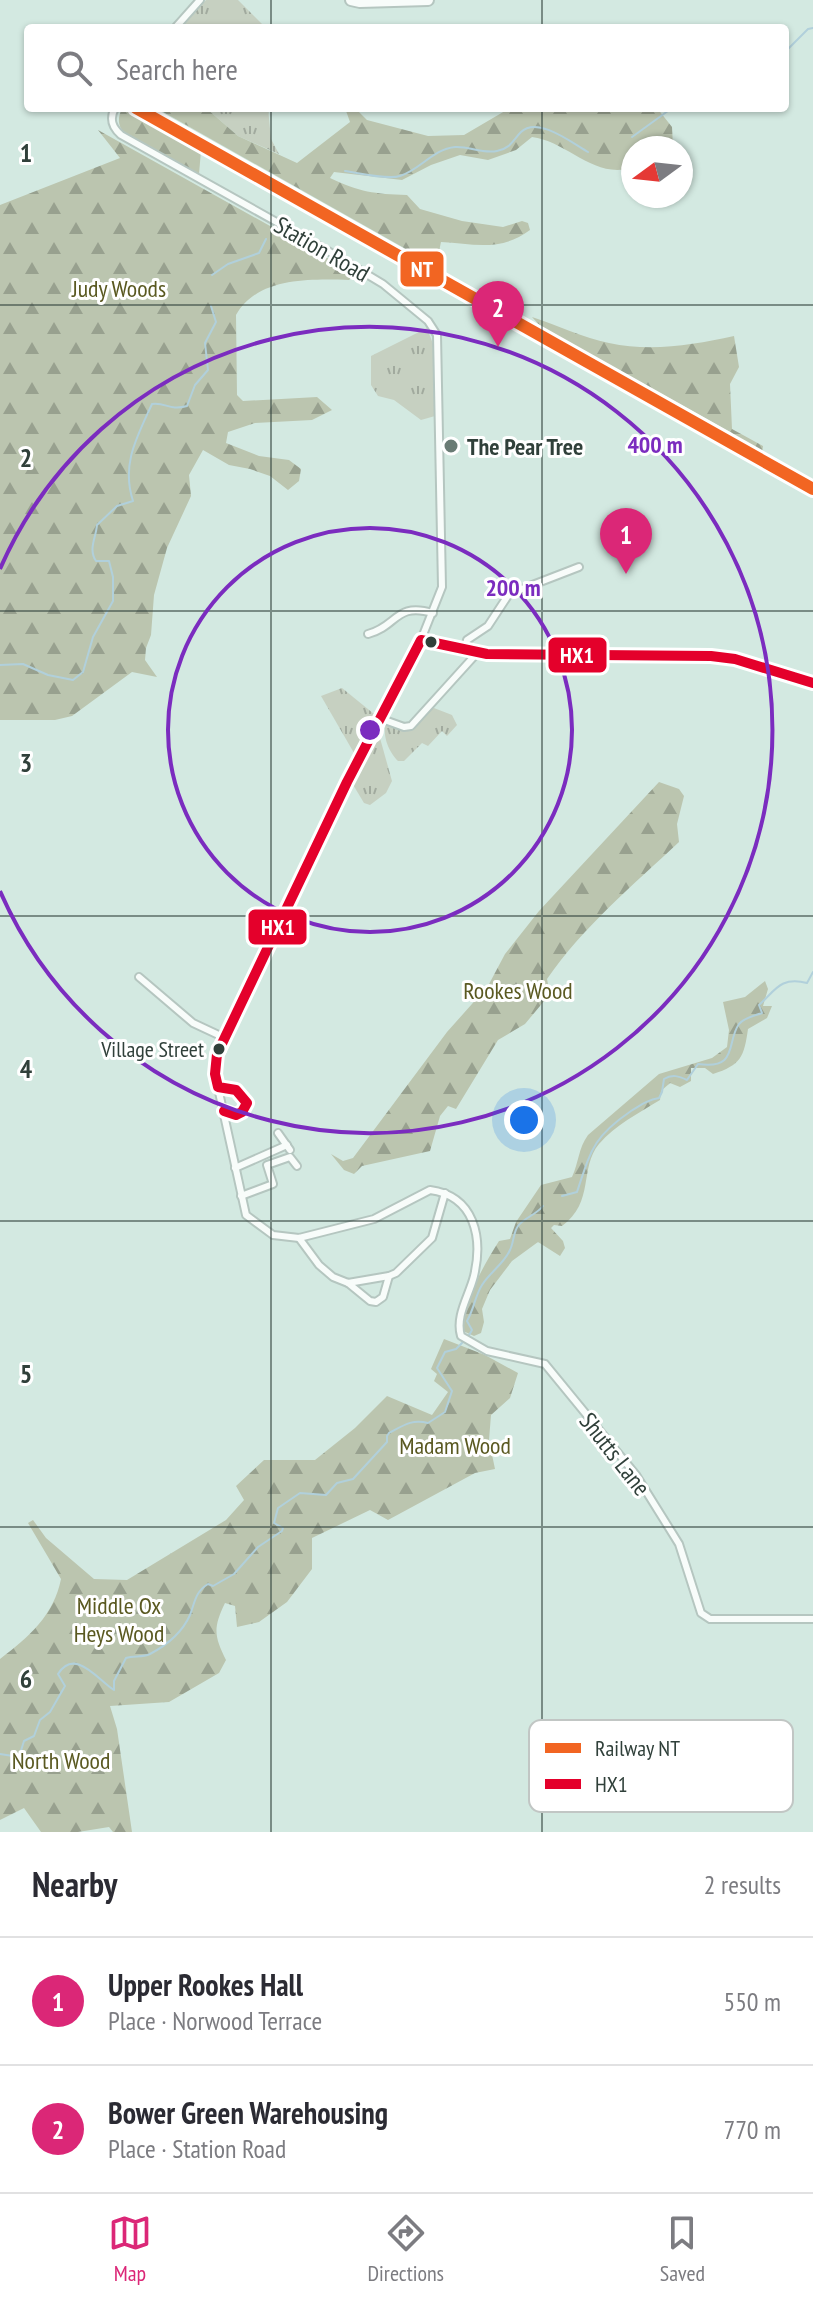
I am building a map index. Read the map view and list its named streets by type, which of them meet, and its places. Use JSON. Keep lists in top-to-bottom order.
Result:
{
  "streets": {
    "street": ["Station Road", "Shutts Lane"]
  },
  "parks": [
    "Judy Woods",
    "Rookes Wood",
    "Madam Wood",
    "Middle Ox Heys Wood",
    "North Wood"
  ],
  "places": ["The Pear Tree", "Village Street"],
  "lines": ["rail line NT", "transit line HX1"],
  "legend": ["Railway NT", "HX1"],
  "north": "left",
  "page": {
    "search": "Search here",
    "pins": ["2", "1"],
    "heading": ["Nearby", "2 results"],
    "list": [
      {
        "mark": "1",
        "name": "Upper Rookes Hall",
        "note": "Place · Norwood Terrace",
        "value": "550 m"
      },
      {
        "mark": "2",
        "name": "Bower Green Warehousing",
        "note": "Place · Station Road",
        "value": "770 m"
      }
    ],
    "nav": ["Map", "Directions", "Saved"]
  },
  "grid": {
    "rows": [
      "1",
      "2",
      "3",
      "4",
      "5",
      "6"
    ]
  },
  "rings": ["400 m", "200 m"]
}
